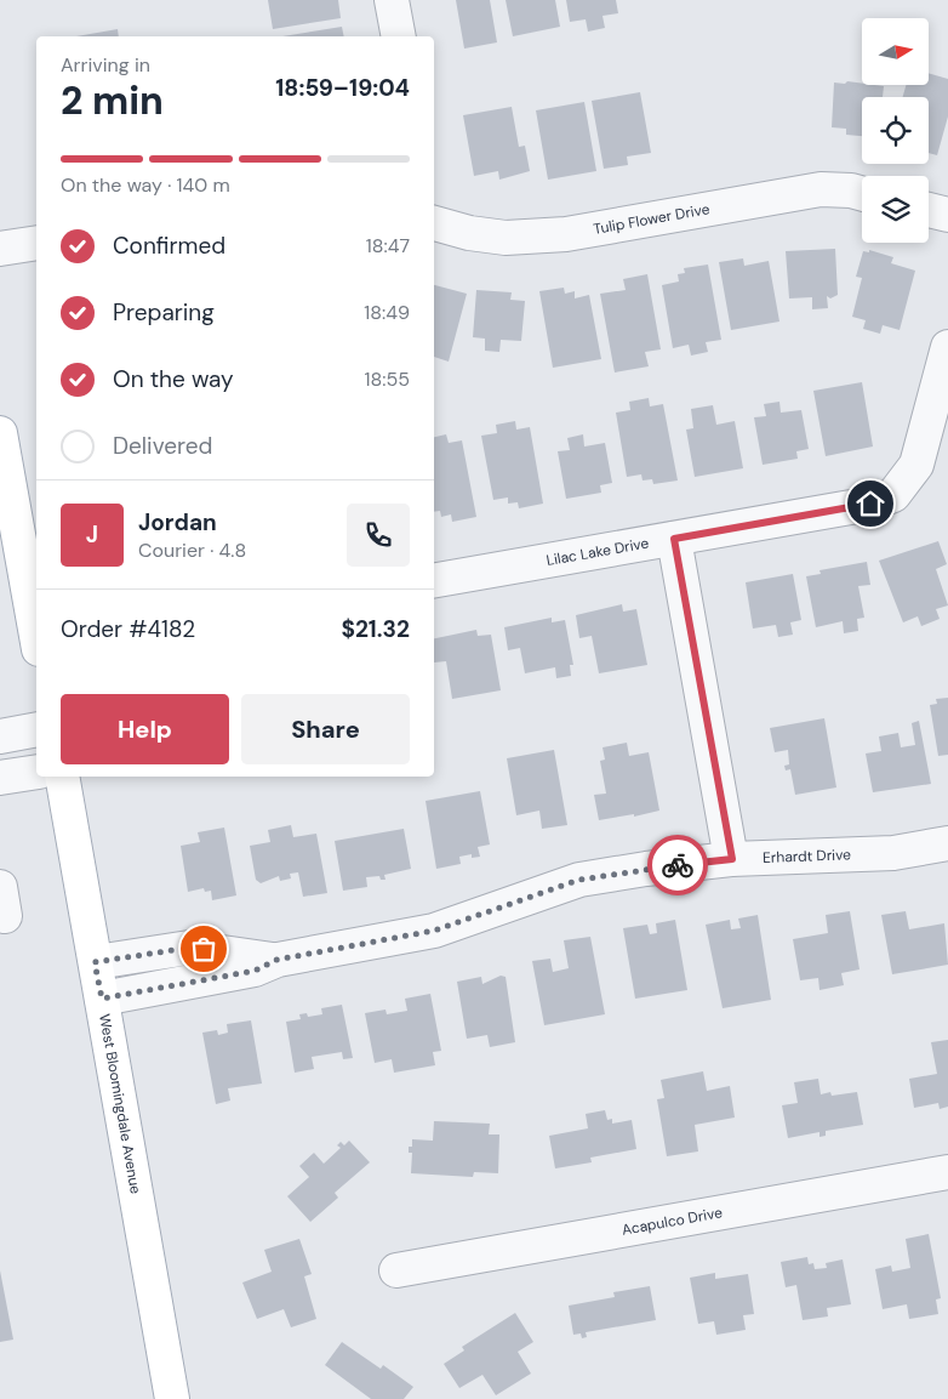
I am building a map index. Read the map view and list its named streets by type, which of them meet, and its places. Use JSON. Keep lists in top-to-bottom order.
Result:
{
  "streets": {
    "main road": ["West Bloomingdale Avenue"],
    "street": [
      "Tulip Flower Drive",
      "Lilac Lake Drive",
      "Erhardt Drive",
      "Acapulco Drive"
    ]
  },
  "crossings": [
    ["Erhardt Drive", "West Bloomingdale Avenue"]
  ],
  "north": "right",
  "page": {
    "heading": ["2 min", "Arriving in", "18:59–19:04"],
    "panel": [
      "Jordan",
      "Courier · 4.8",
      "Order #4182",
      "$21.32"
    ],
    "bar": "On the way · 140 m",
    "list": [
      ["Confirmed", "18:47"],
      ["Preparing", "18:49"],
      ["On the way", "18:55"],
      "Delivered"
    ],
    "round": "J",
    "buttons": ["Help", "Share"]
  }
}
